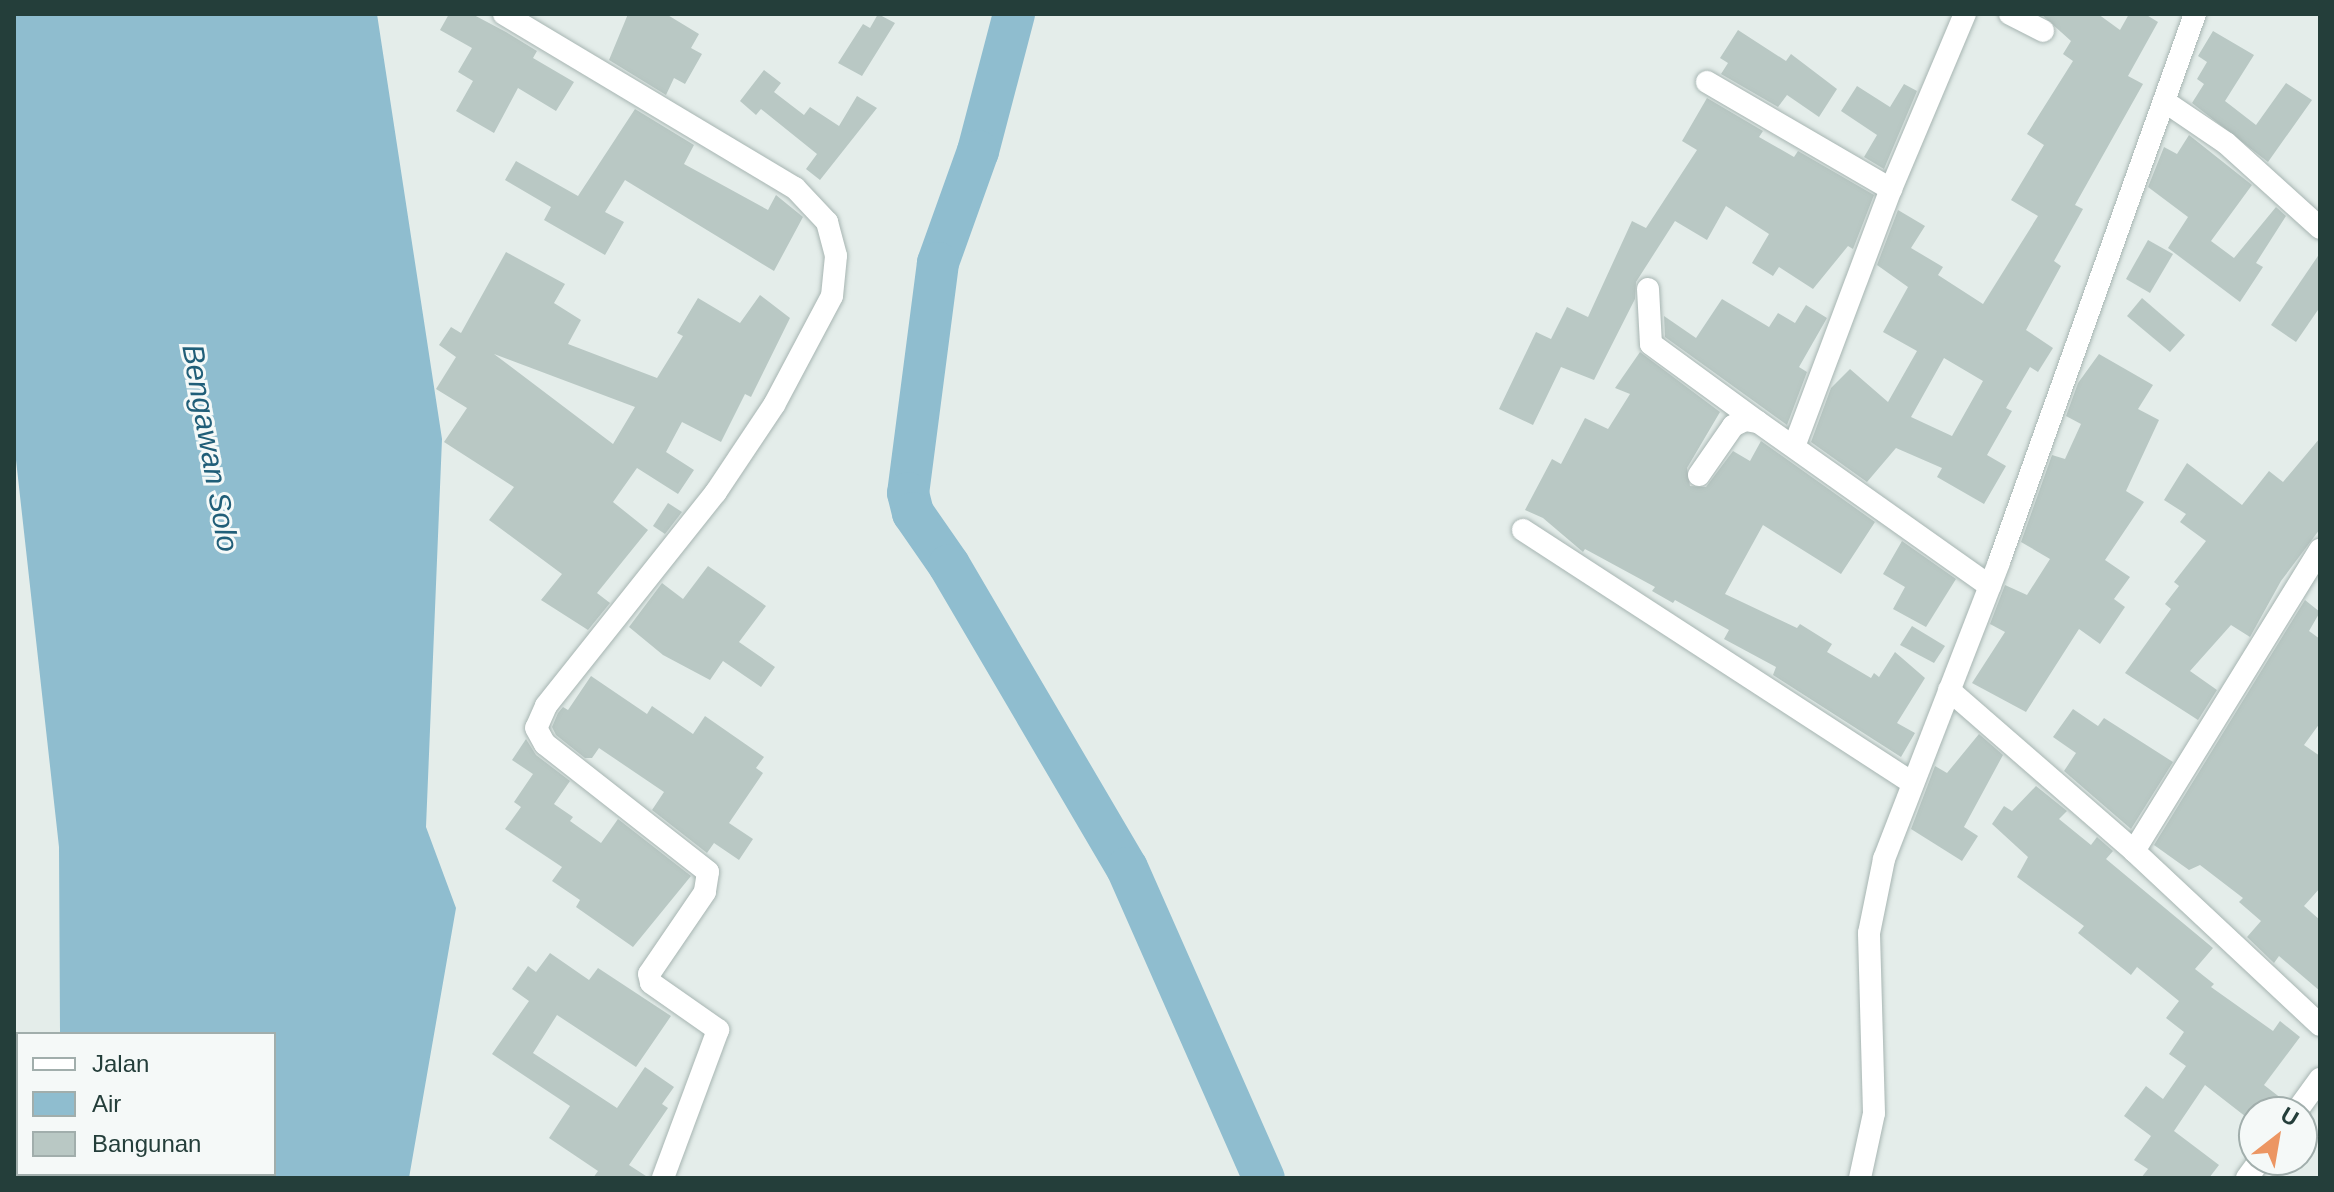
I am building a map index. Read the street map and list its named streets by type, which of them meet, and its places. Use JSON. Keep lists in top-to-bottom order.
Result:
{
  "water": ["Bengawan Solo"],
  "legend": ["Jalan", "Air", "Bangunan"],
  "north": "top right"
}
